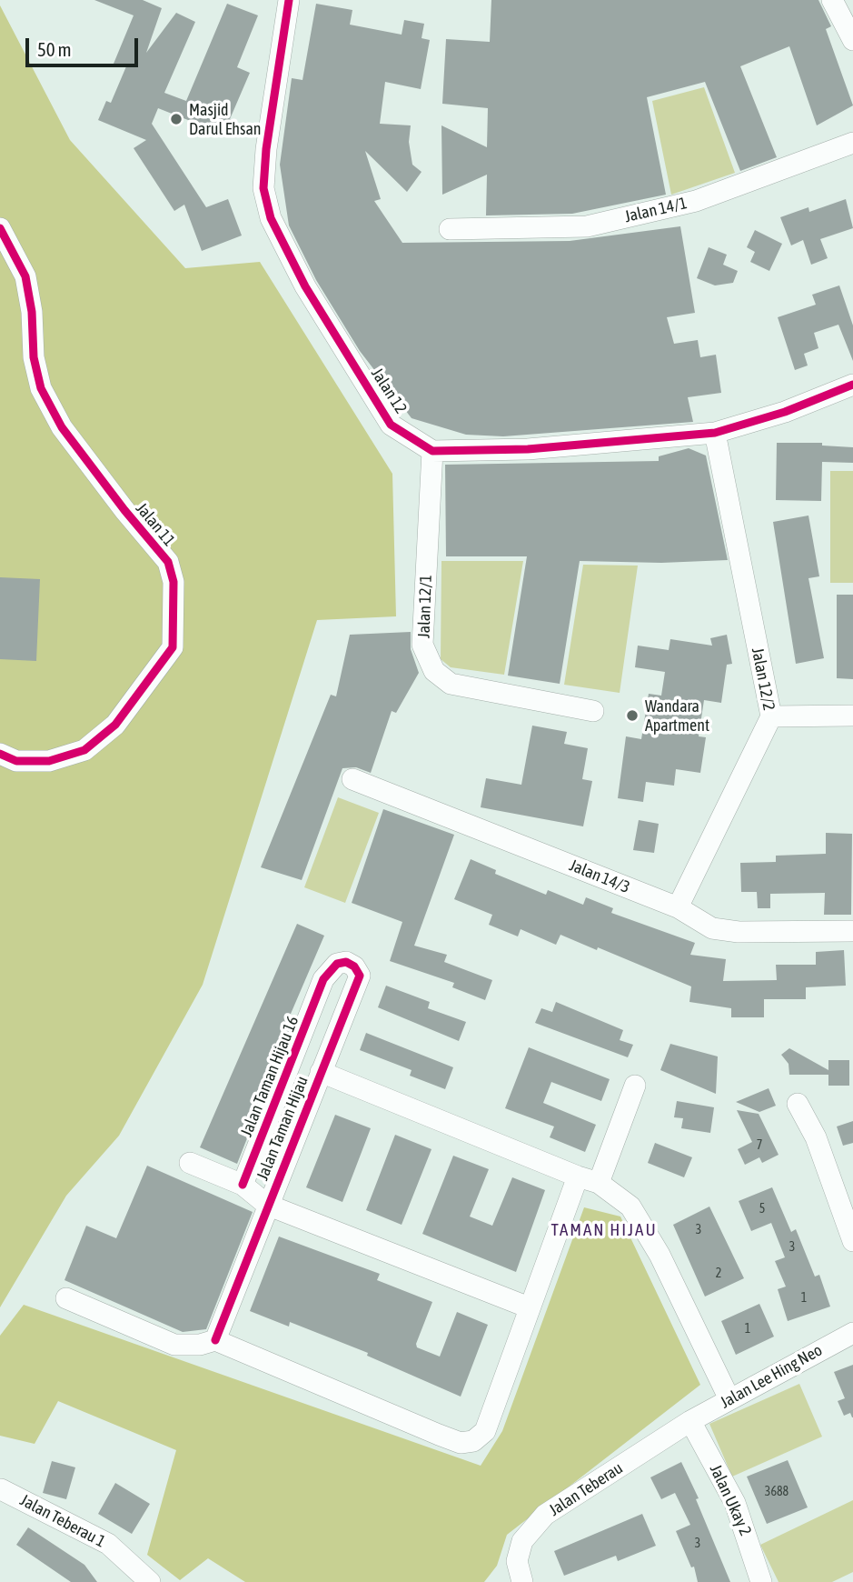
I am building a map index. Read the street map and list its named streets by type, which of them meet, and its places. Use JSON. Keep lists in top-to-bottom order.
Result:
{
  "streets": {
    "street": [
      "Jalan 14/1",
      "Jalan 12",
      "Jalan 11",
      "Jalan 12/1",
      "Jalan 12/2",
      "Jalan 14/3",
      "Jalan Taman Hijau 16",
      "Jalan Taman Hijau",
      "Jalan Lee Hing Neo",
      "Jalan Teberau",
      "Jalan Ukay 2",
      "Jalan Teberau 1"
    ]
  },
  "crossings": [
    ["Jalan 12", "Jalan 12/1"],
    ["Jalan 12/2", "Jalan 14/3"],
    ["Jalan Taman Hijau 16", "Jalan Taman Hijau"],
    ["Jalan Taman Hijau", "Jalan Lee Hing Neo"],
    ["Jalan Lee Hing Neo", "Jalan Teberau"],
    ["Jalan Lee Hing Neo", "Jalan Ukay 2"],
    ["Jalan Teberau", "Jalan Ukay 2"]
  ],
  "districts": ["TAMAN HIJAU"],
  "places": ["Masjid Darul Ehsan", "Wandara Apartment"],
  "house_numbers": [
    "7",
    "5",
    "3",
    "3",
    "2",
    "1",
    "1",
    "3688",
    "3"
  ],
  "scale_bar": "50 m"
}
